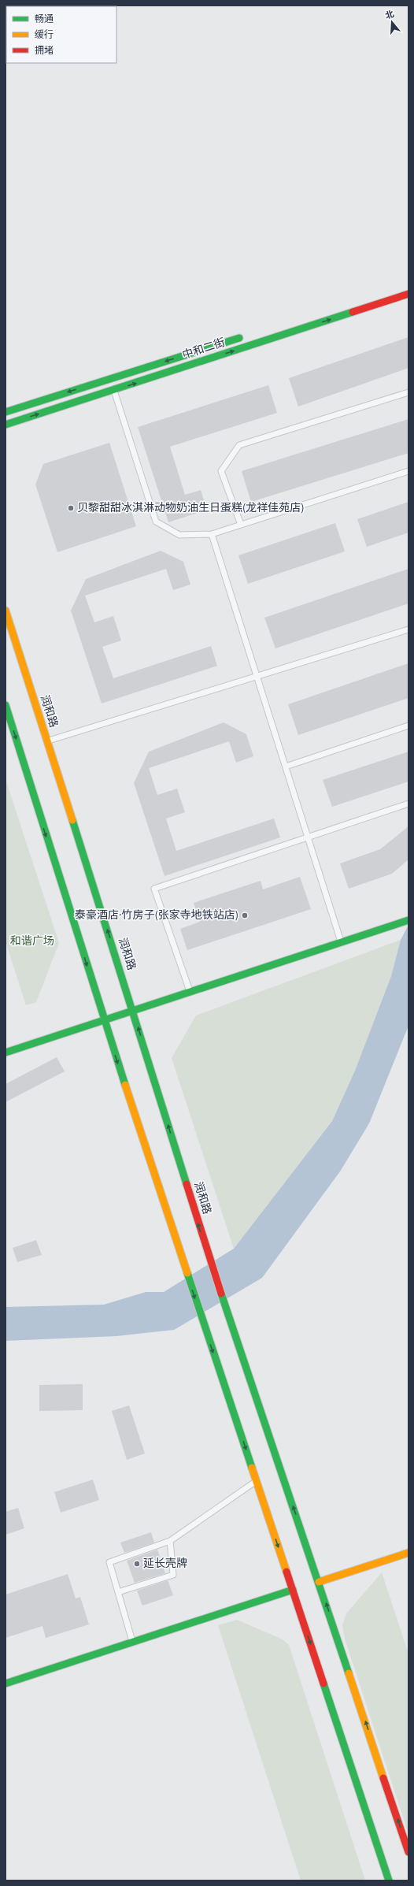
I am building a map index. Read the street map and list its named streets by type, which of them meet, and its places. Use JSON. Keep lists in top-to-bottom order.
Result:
{
  "streets": {
    "main road": ["中和二街", "润和路"]
  },
  "parks": ["和谐广场"],
  "places": ["贝黎甜甜冰淇淋动物奶油生日蛋糕(龙祥佳苑店)", "泰豪酒店·竹房子(张家寺地铁站店)", "延长壳牌"],
  "legend": ["畅通", "缓行", "拥堵"],
  "north": "top"
}
